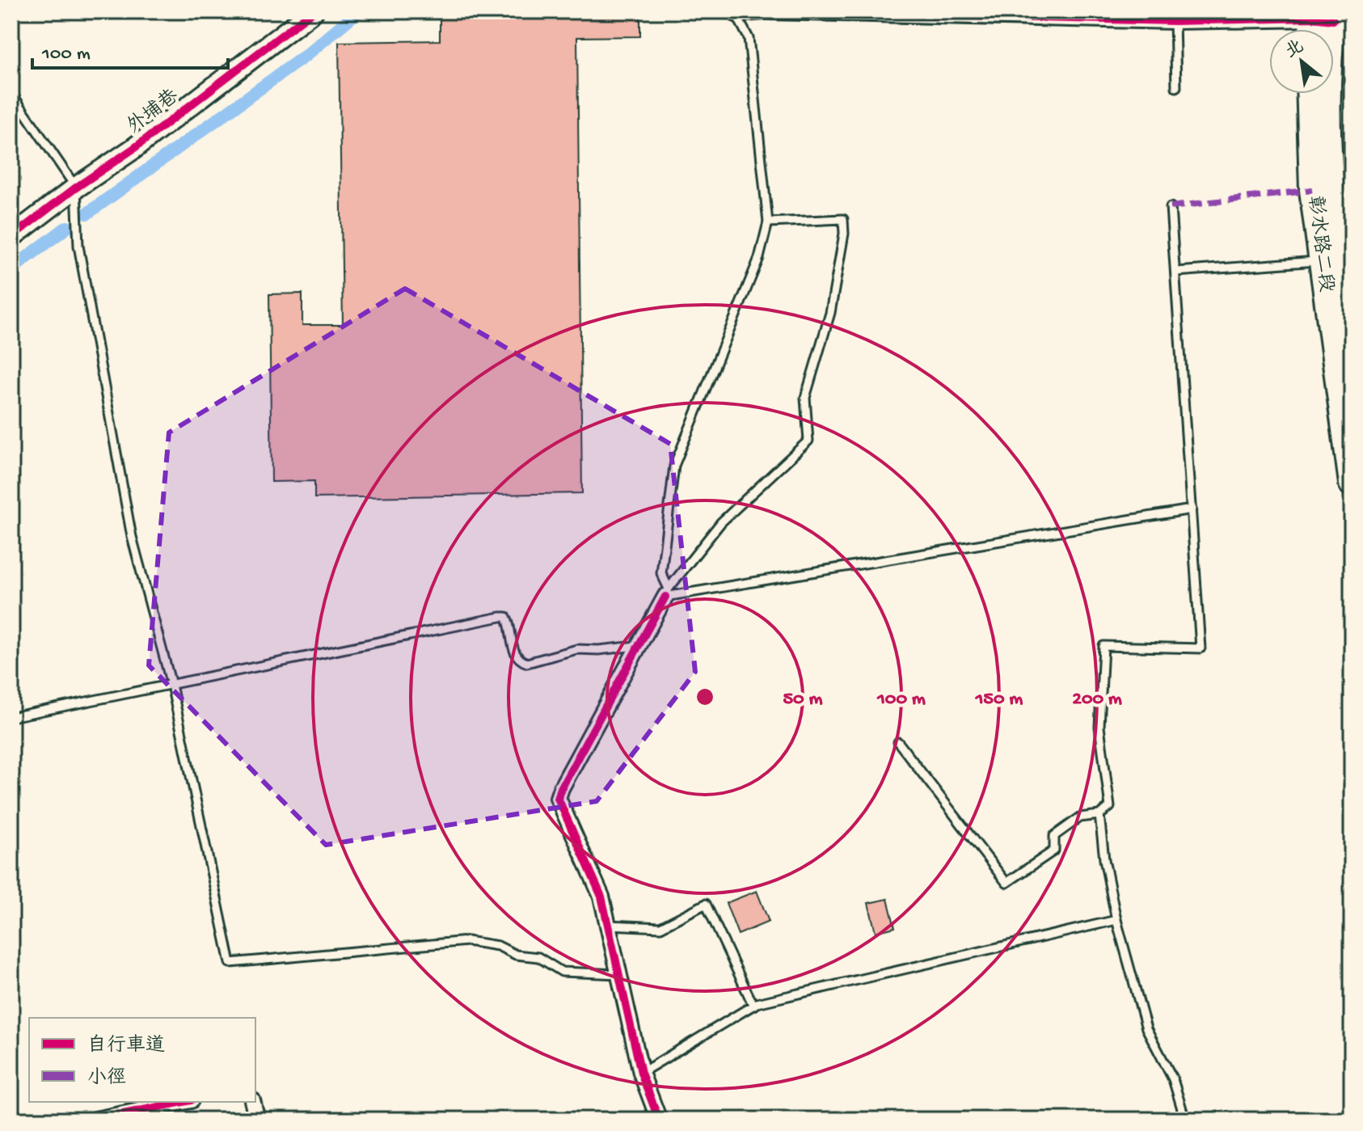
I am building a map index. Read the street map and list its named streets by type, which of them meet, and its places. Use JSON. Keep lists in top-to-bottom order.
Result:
{
  "streets": {
    "main road": ["彰水路二段"],
    "street": ["外埔巷"]
  },
  "legend": ["自行車道", "小徑"],
  "scale_bar": "100 m",
  "north": "top left",
  "rings": [
    "50 m",
    "100 m",
    "150 m",
    "200 m"
  ]
}
